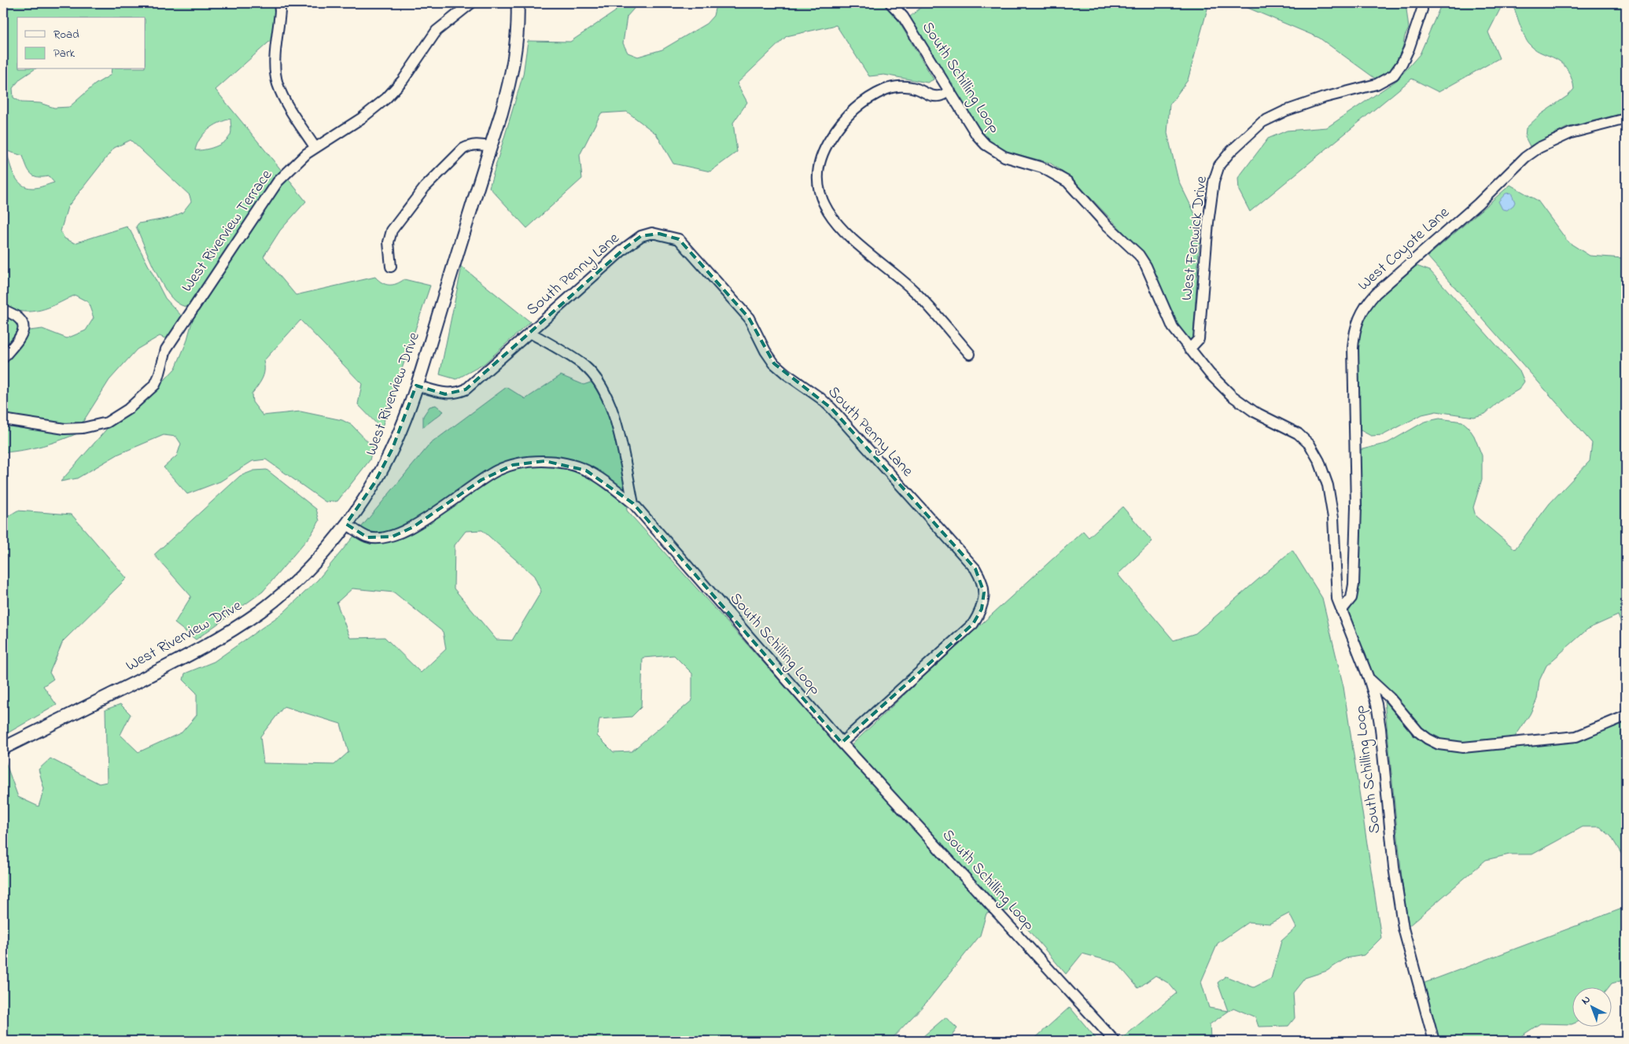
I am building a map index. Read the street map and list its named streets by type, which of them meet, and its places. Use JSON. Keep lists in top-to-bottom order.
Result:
{
  "streets": {
    "street": [
      "South Schilling Loop",
      "West Riverview Terrace",
      "West Fenwick Drive",
      "West Coyote Lane",
      "South Penny Lane",
      "West Riverview Drive"
    ]
  },
  "crossings": [
    ["South Schilling Loop", "West Fenwick Drive"],
    ["South Schilling Loop", "West Coyote Lane"],
    ["South Schilling Loop", "South Penny Lane"],
    ["South Schilling Loop", "West Riverview Drive"],
    ["South Penny Lane", "West Riverview Drive"]
  ],
  "legend": ["Road", "Park"],
  "north": "top left"
}
